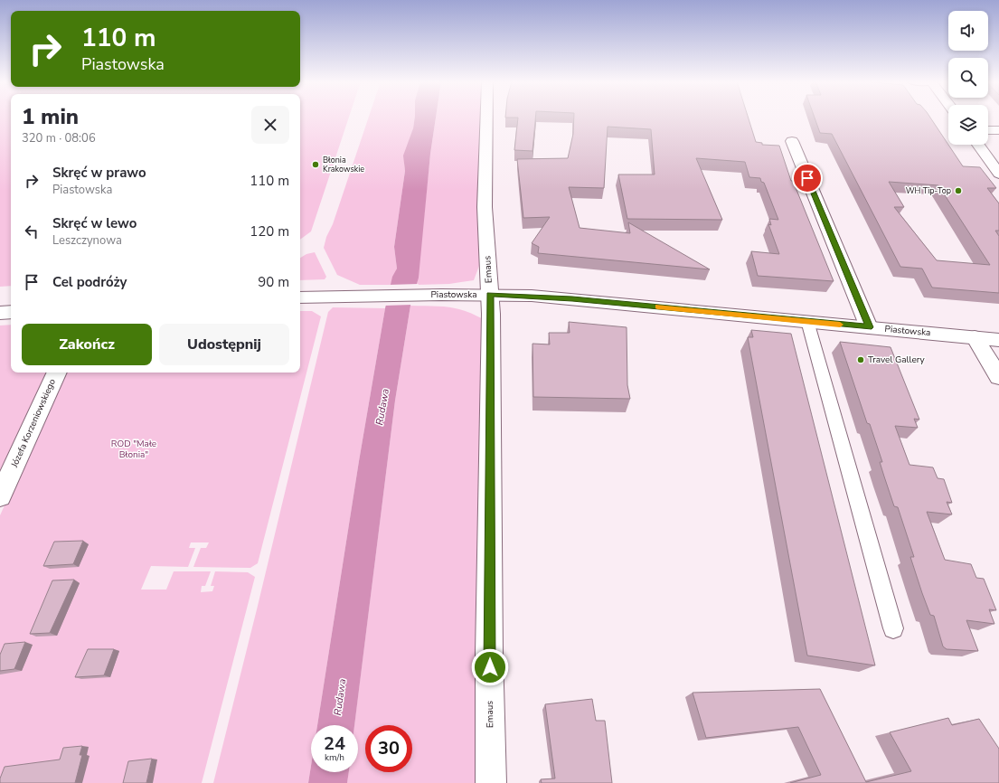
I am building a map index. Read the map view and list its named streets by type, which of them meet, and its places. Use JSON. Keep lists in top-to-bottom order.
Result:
{
  "streets": {
    "street": ["Emaus", "Piastowska", "Józefa Korzeniowskiego"]
  },
  "crossings": [
    ["Emaus", "Piastowska"]
  ],
  "water": ["Rudawa"],
  "parks": ["ROD \"Małe Błonia\""],
  "places": ["Błonia Krakowskie", "WH Tip-Top", "Travel Gallery"],
  "page": {
    "turn": ["110 m", "Piastowska"],
    "heading": ["1 min", "320 m · 08:06"],
    "list": [
      {
        "name": "Skręć w prawo",
        "note": "Piastowska",
        "value": "110 m"
      },
      {
        "name": "Skręć w lewo",
        "note": "Leszczynowa",
        "value": "120 m"
      },
      {
        "name": "Cel podróży",
        "value": "90 m"
      }
    ],
    "buttons": ["Zakończ", "Udostępnij"],
    "speed": "24 km/h",
    "limit": "30"
  }
}
